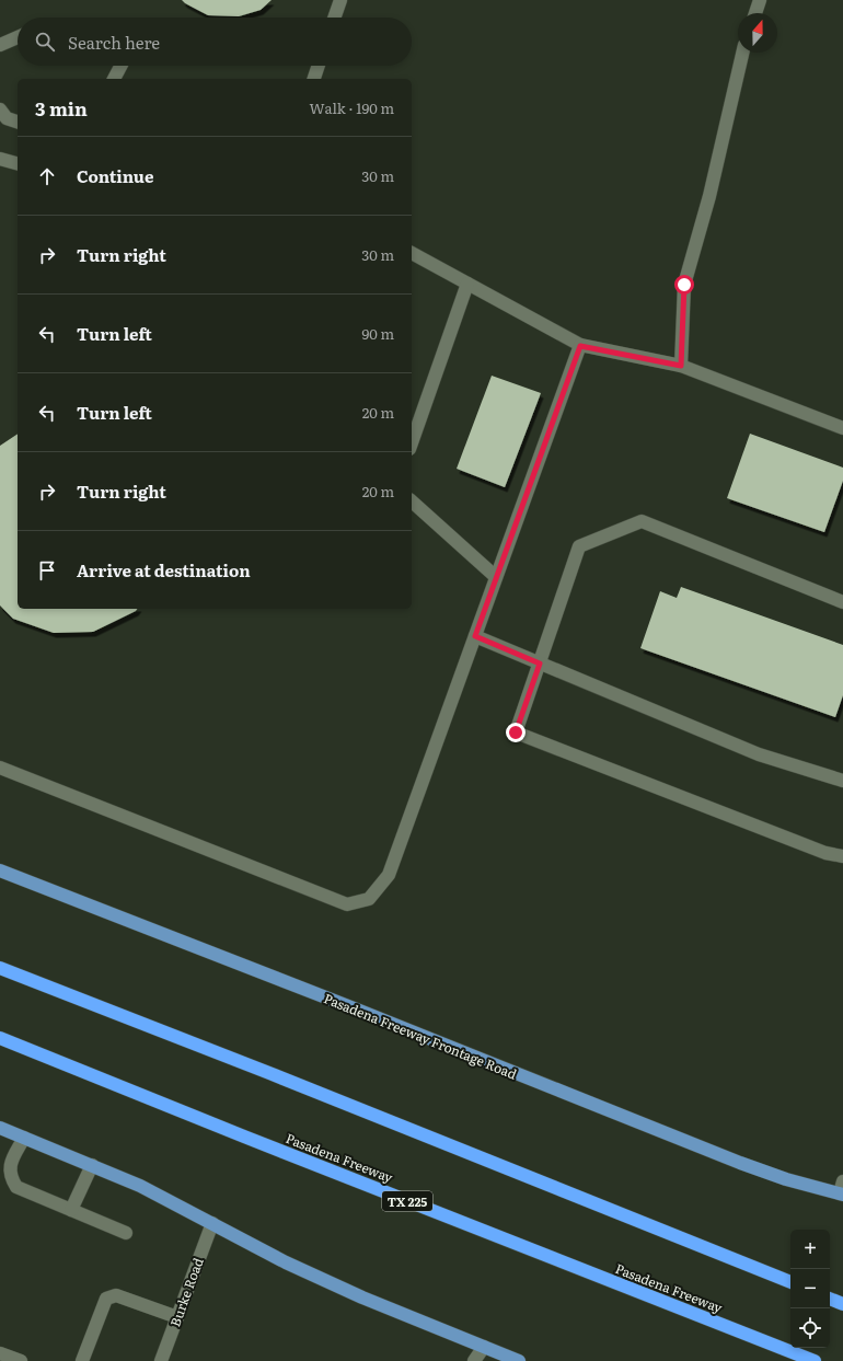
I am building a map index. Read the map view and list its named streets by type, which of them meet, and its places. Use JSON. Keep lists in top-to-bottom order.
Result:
{
  "streets": {
    "highway": ["Pasadena Freeway", "TX 225"],
    "main road": ["Pasadena Freeway Frontage Road"],
    "street": ["Burke Road"]
  },
  "north": "top",
  "page": {
    "search": "Search here",
    "heading": ["3 min", "Walk · 190 m"],
    "list": [
      ["Continue", "30 m"],
      ["Turn right", "30 m"],
      ["Turn left", "90 m"],
      ["Turn left", "20 m"],
      ["Turn right", "20 m"],
      "Arrive at destination"
    ],
    "map_buttons": ["+", "−"]
  }
}
